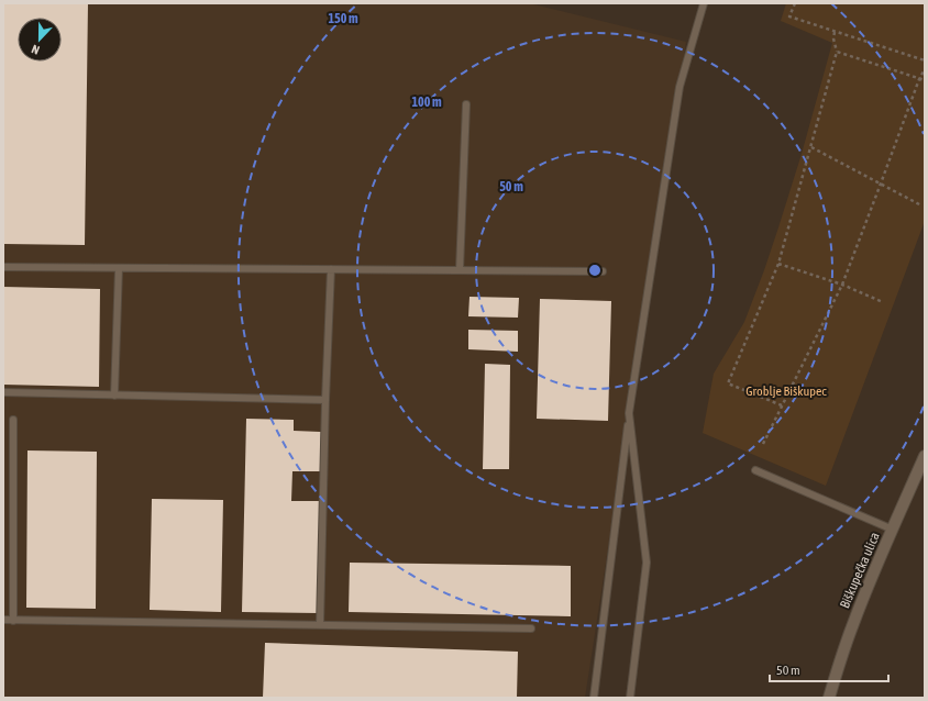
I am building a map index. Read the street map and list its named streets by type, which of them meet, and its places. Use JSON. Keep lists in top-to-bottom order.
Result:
{
  "streets": {
    "street": ["Biškupečka ulica"]
  },
  "parks": ["Groblje Biškupec"],
  "scale_bar": "50 m",
  "north": "bottom",
  "rings": ["150 m", "100 m", "50 m"]
}
